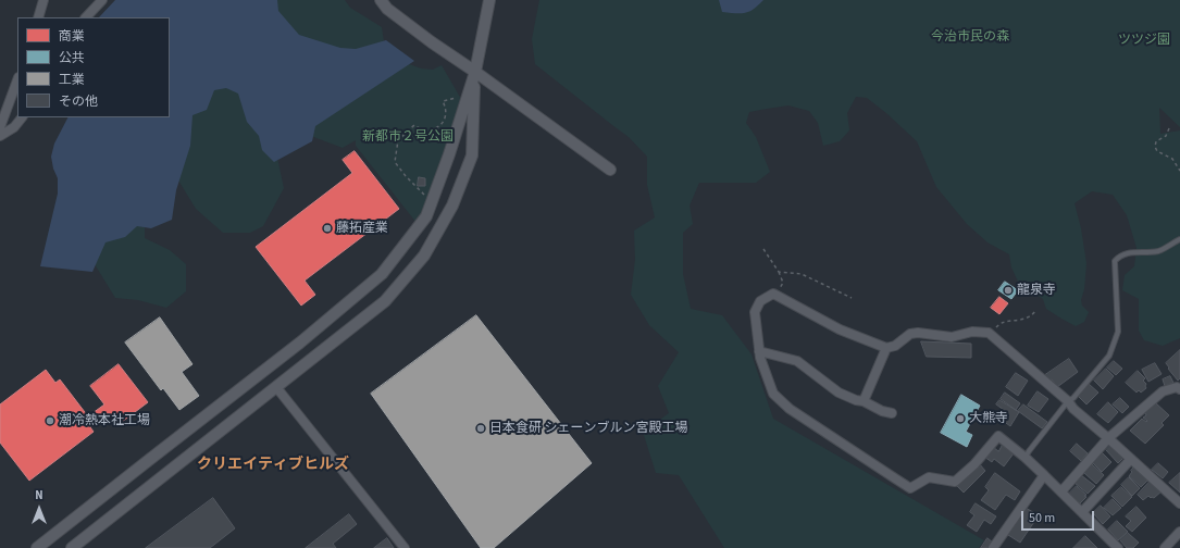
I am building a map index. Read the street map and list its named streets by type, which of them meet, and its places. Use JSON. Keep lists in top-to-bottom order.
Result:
{
  "districts": ["クリエイティブヒルズ"],
  "parks": ["今治市民の森", "ツツジ園", "新都市２号公園"],
  "places": [
    "藤拓産業",
    "龍泉寺",
    "大熊寺",
    "潮冷熱本社工場",
    "日本食研 シェーンブルン宮殿工場"
  ],
  "legend": [
    "商業",
    "公共",
    "工業",
    "その他"
  ],
  "scale_bar": "50 m",
  "north": "top"
}
